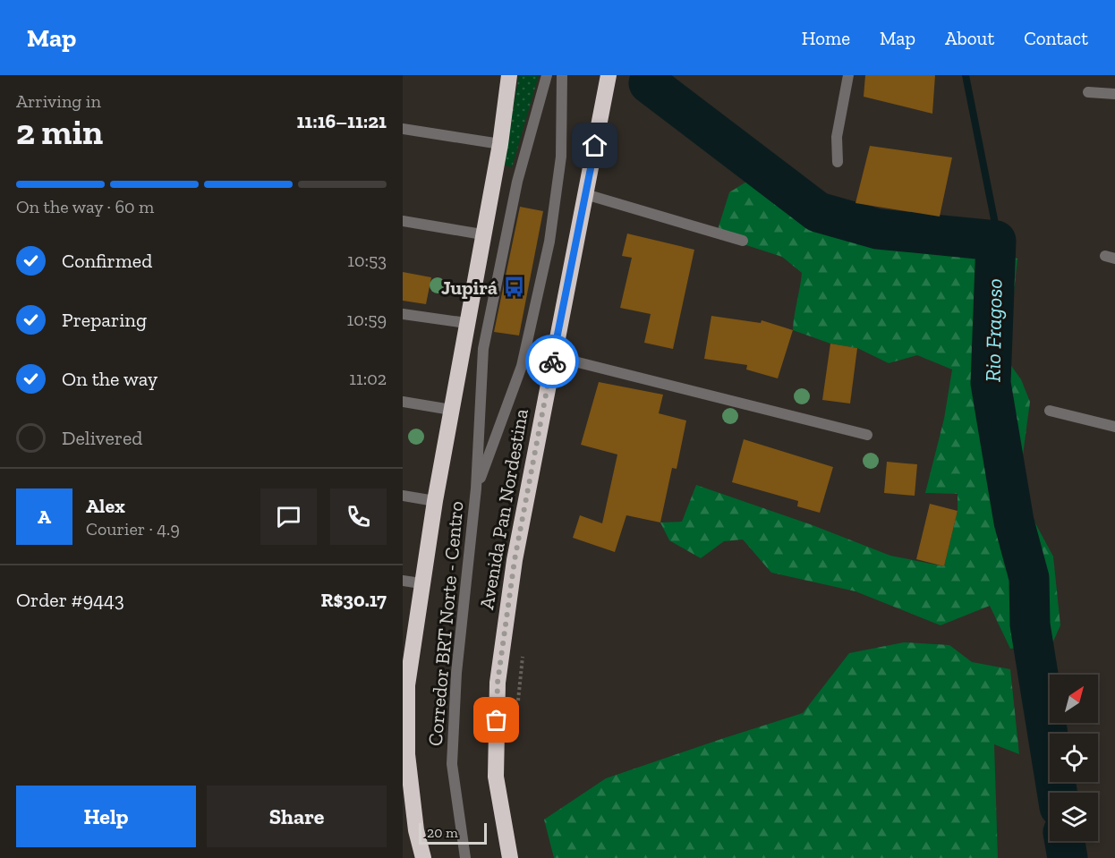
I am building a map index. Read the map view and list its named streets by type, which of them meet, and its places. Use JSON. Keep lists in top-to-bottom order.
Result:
{
  "streets": {
    "highway": ["Avenida Pan Nordestina"],
    "street": ["Corredor BRT Norte - Centro"]
  },
  "water": ["Rio Fragoso"],
  "places": {
    "bus stop": ["Jupirá"]
  },
  "scale_bar": "20 m",
  "north": "top right",
  "page": {
    "header": "Map",
    "nav": [
      "Home",
      "Map",
      "About",
      "Contact"
    ],
    "heading": ["2 min", "Arriving in", "11:16–11:21"],
    "panel": [
      "Alex",
      "Courier · 4.9",
      "Order #9443",
      "R$30.17"
    ],
    "bar": "On the way · 60 m",
    "list": [
      ["Confirmed", "10:53"],
      ["Preparing", "10:59"],
      ["On the way", "11:02"],
      "Delivered"
    ],
    "round": "A",
    "buttons": ["Help", "Share"],
    "scale": "20 m"
  }
}
